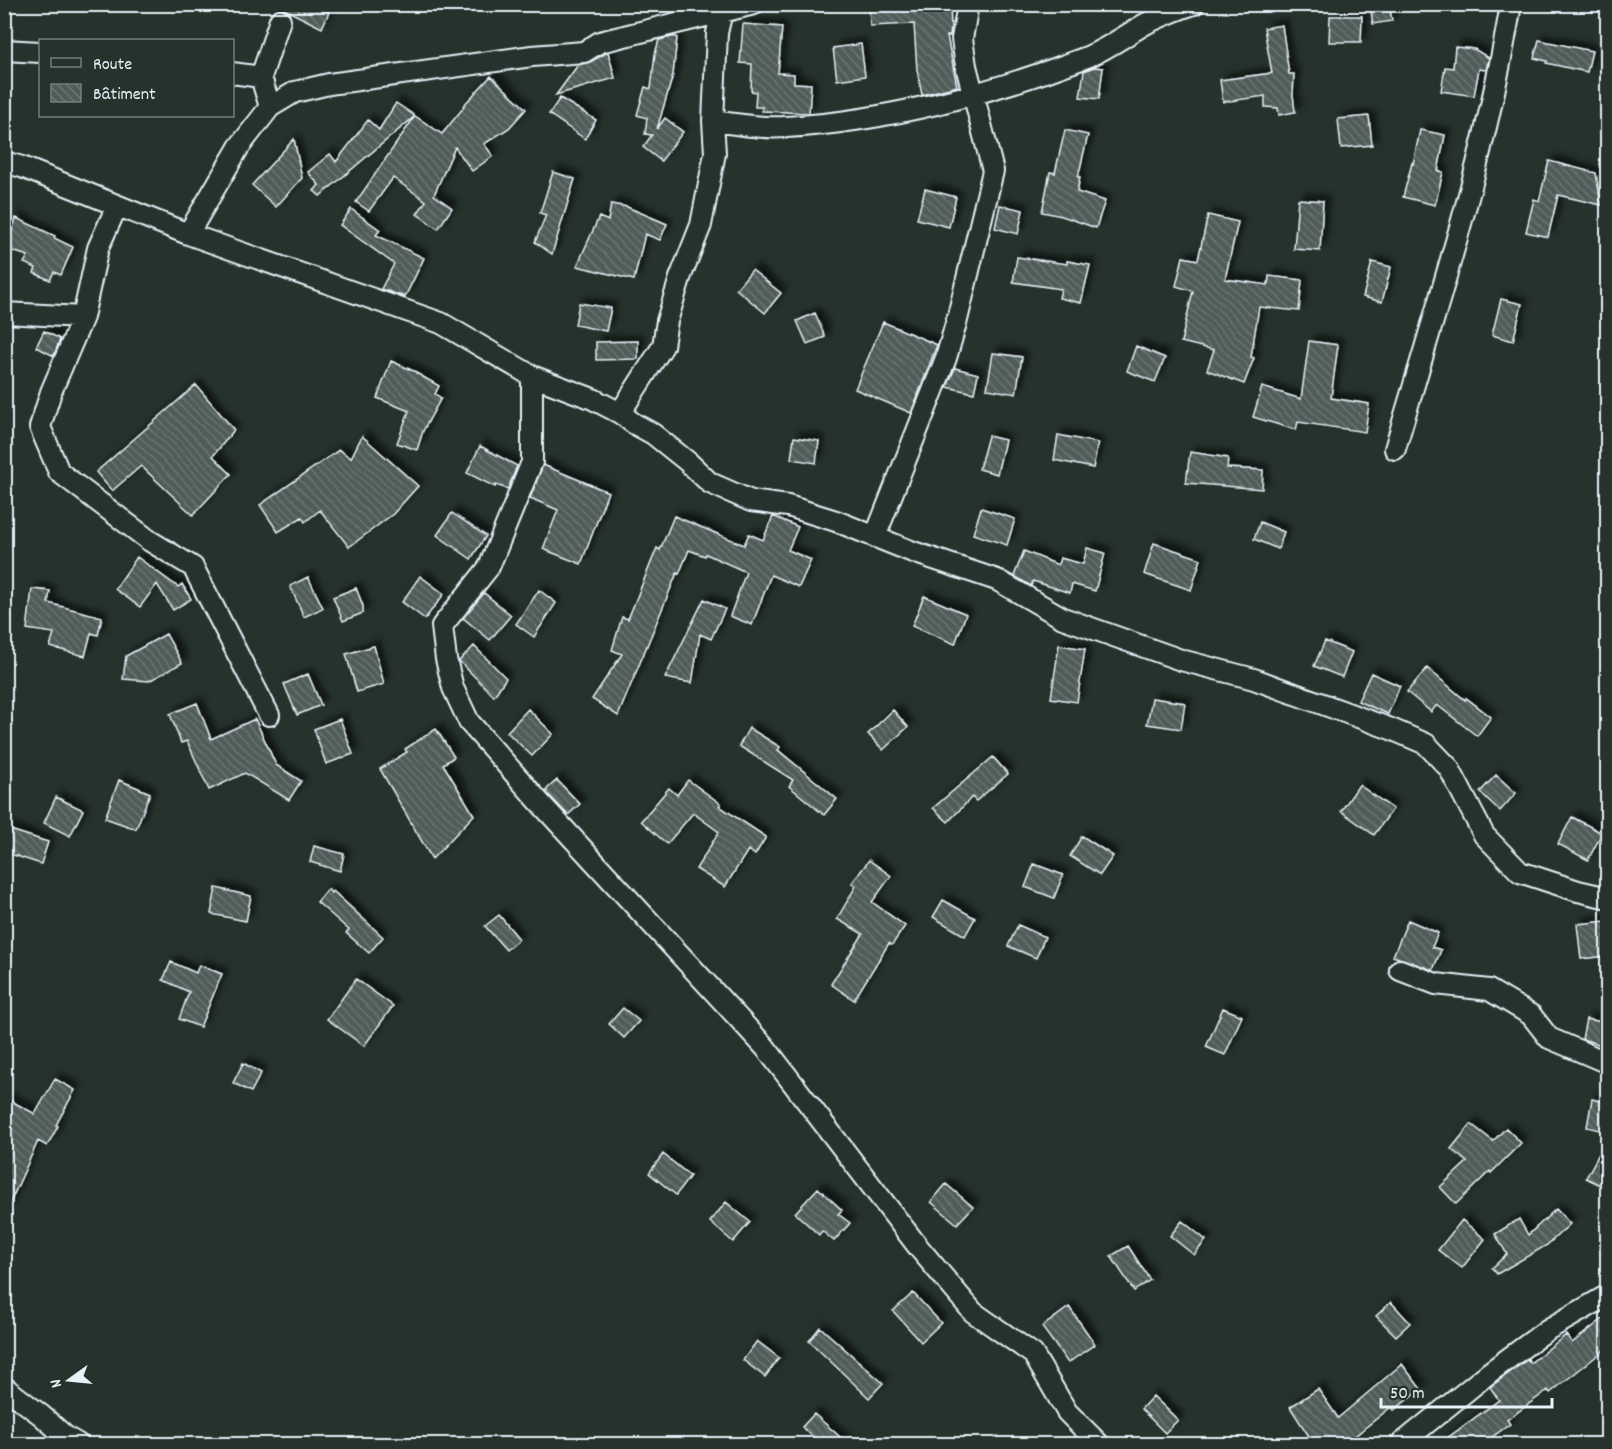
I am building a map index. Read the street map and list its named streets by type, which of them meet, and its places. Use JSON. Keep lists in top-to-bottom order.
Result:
{
  "legend": ["Route", "Bâtiment"],
  "scale_bar": "50 m",
  "north": "left"
}
